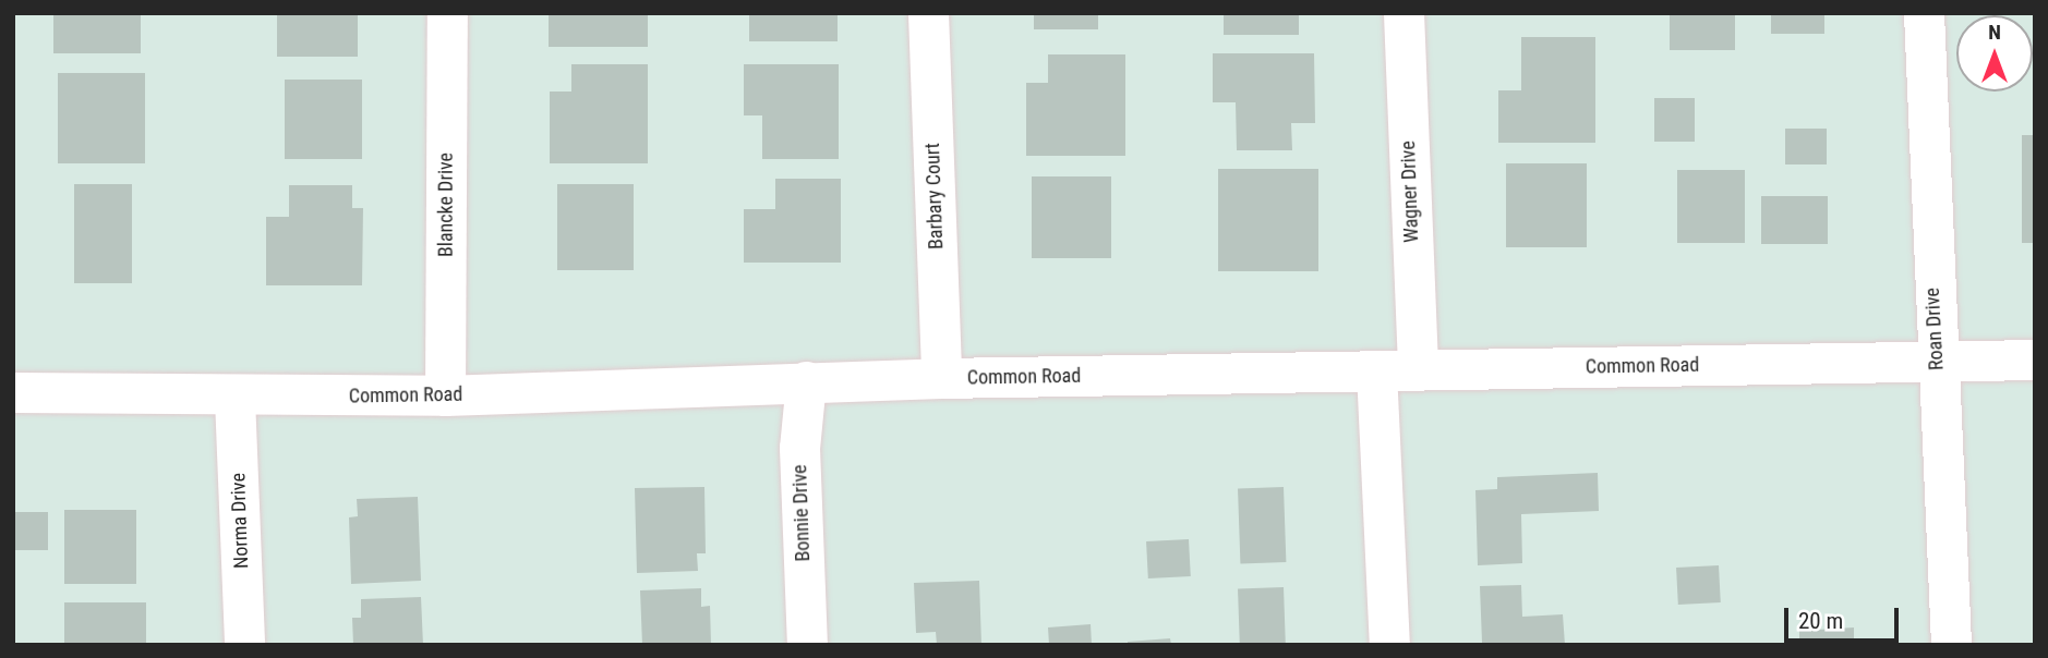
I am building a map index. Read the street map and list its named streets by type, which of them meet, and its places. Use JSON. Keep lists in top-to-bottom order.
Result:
{
  "streets": {
    "street": [
      "Wagner Drive",
      "Barbary Court",
      "Blancke Drive",
      "Roan Drive",
      "Common Road",
      "Bonnie Drive",
      "Norma Drive"
    ]
  },
  "crossings": [
    ["Wagner Drive", "Common Road"],
    ["Barbary Court", "Common Road"],
    ["Blancke Drive", "Common Road"],
    ["Roan Drive", "Common Road"],
    ["Common Road", "Bonnie Drive"],
    ["Common Road", "Norma Drive"]
  ],
  "scale_bar": "20 m",
  "north": "top"
}
